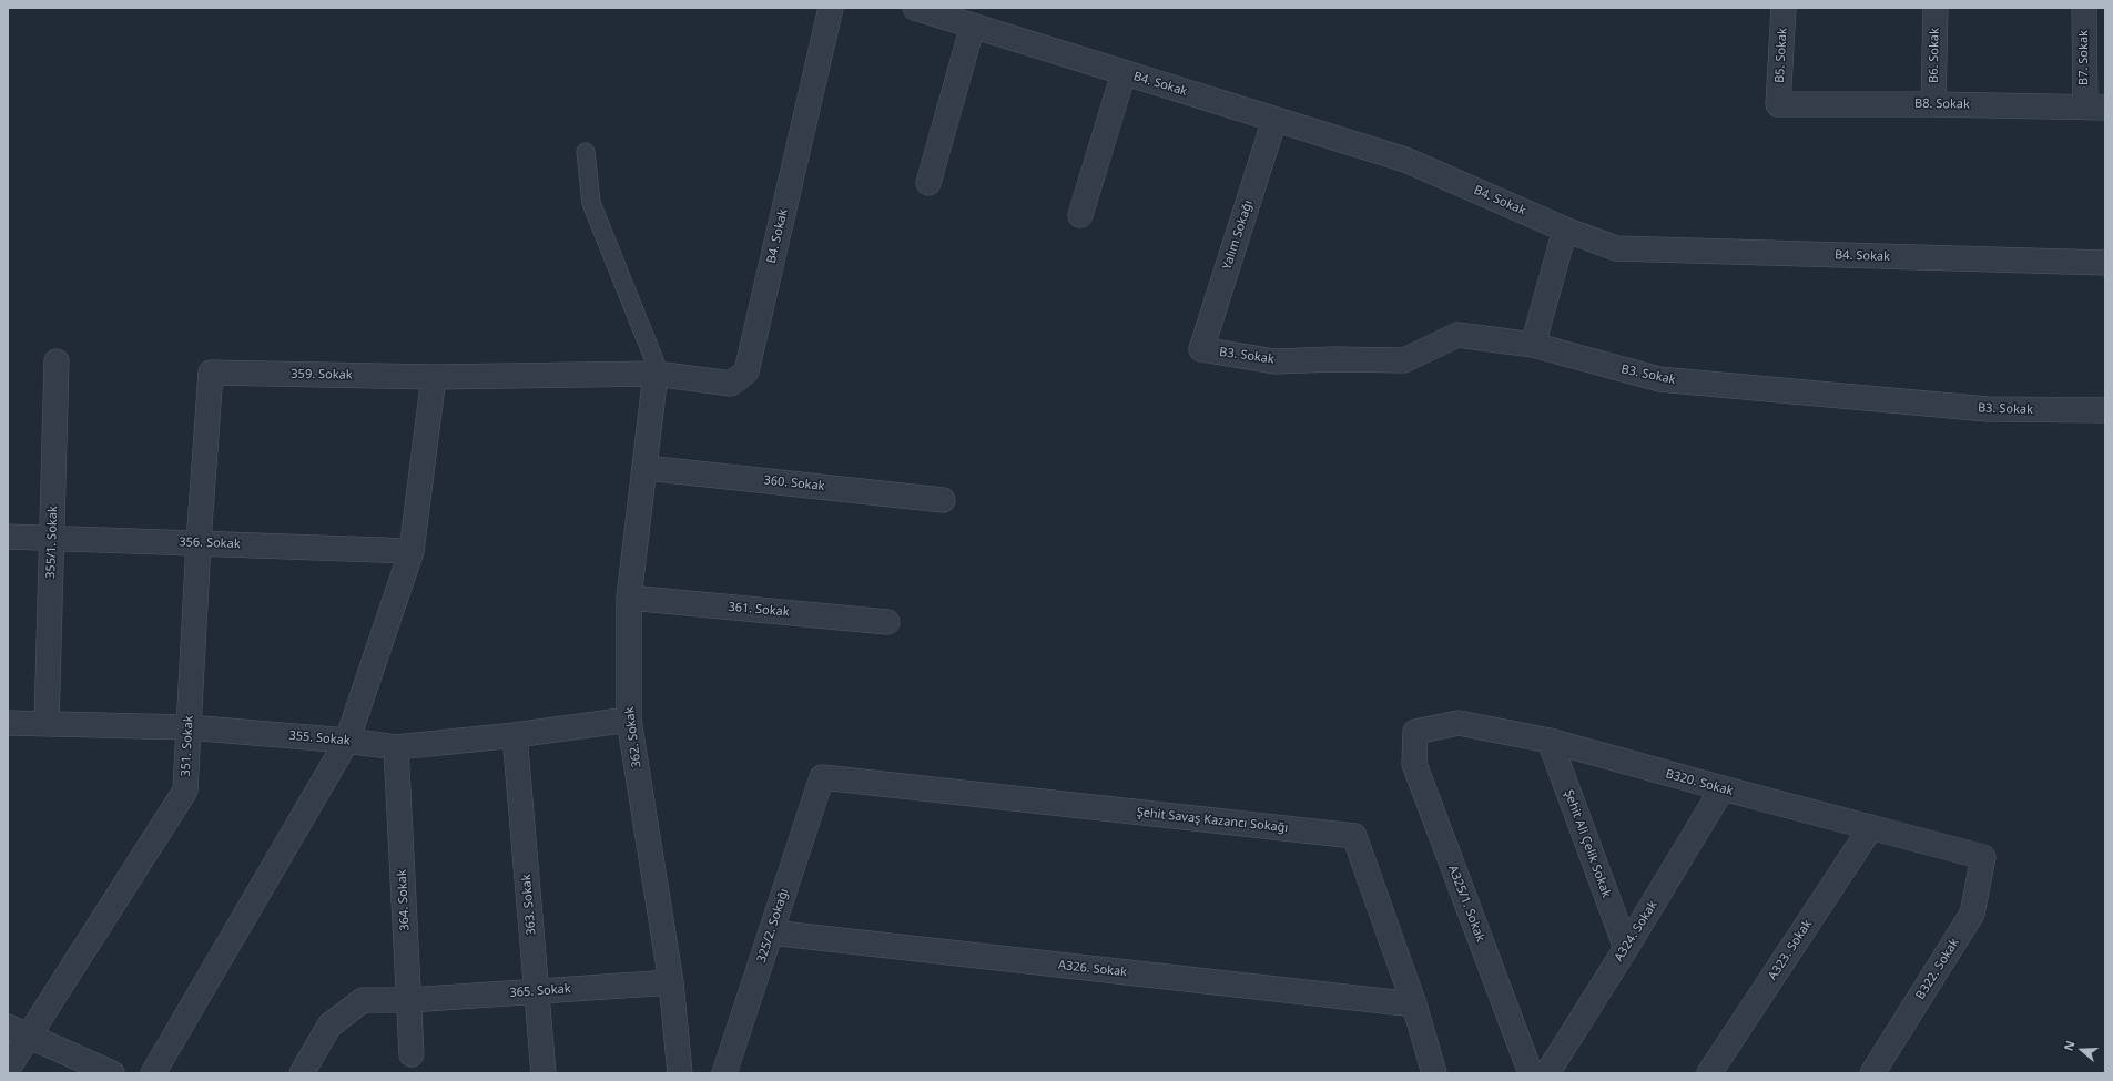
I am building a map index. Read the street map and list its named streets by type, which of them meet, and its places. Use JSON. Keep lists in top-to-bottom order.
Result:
{
  "streets": {
    "street": [
      "B5. Sokak",
      "B6. Sokak",
      "B7. Sokak",
      "B4. Sokak",
      "B8. Sokak",
      "Yalım Sokağı",
      "B3. Sokak",
      "359. Sokak",
      "360. Sokak",
      "355/1. Sokak",
      "356. Sokak",
      "361. Sokak",
      "362. Sokak",
      "355. Sokak",
      "351. Sokak",
      "B320. Sokak",
      "Şehit Savaş Kazancı Sokağı",
      "Şehit Ali Çelik Sokak",
      "364. Sokak",
      "A325/1. Sokak",
      "363. Sokak",
      "325/2. Sokağı",
      "A324. Sokak",
      "A323. Sokak",
      "A326. Sokak",
      "B322. Sokak",
      "365. Sokak"
    ]
  },
  "crossings": [
    ["B5. Sokak", "B8. Sokak"],
    ["B6. Sokak", "B8. Sokak"],
    ["B7. Sokak", "B8. Sokak"],
    ["B4. Sokak", "Yalım Sokağı"],
    ["B4. Sokak", "359. Sokak"],
    ["B4. Sokak", "362. Sokak"],
    ["Yalım Sokağı", "B3. Sokak"],
    ["359. Sokak", "351. Sokak"],
    ["360. Sokak", "362. Sokak"],
    ["355/1. Sokak", "356. Sokak"],
    ["355/1. Sokak", "355. Sokak"],
    ["356. Sokak", "351. Sokak"],
    ["361. Sokak", "362. Sokak"],
    ["362. Sokak", "355. Sokak"],
    ["362. Sokak", "365. Sokak"],
    ["355. Sokak", "351. Sokak"],
    ["355. Sokak", "364. Sokak"],
    ["355. Sokak", "363. Sokak"],
    ["B320. Sokak", "Şehit Ali Çelik Sokak"],
    ["B320. Sokak", "A325/1. Sokak"],
    ["B320. Sokak", "A324. Sokak"],
    ["B320. Sokak", "A323. Sokak"],
    ["B320. Sokak", "B322. Sokak"],
    ["Şehit Savaş Kazancı Sokağı", "325/2. Sokağı"],
    ["Şehit Savaş Kazancı Sokağı", "A326. Sokak"],
    ["Şehit Ali Çelik Sokak", "A324. Sokak"],
    ["364. Sokak", "365. Sokak"],
    ["363. Sokak", "365. Sokak"],
    ["325/2. Sokağı", "A326. Sokak"]
  ],
  "north": "left"
}
